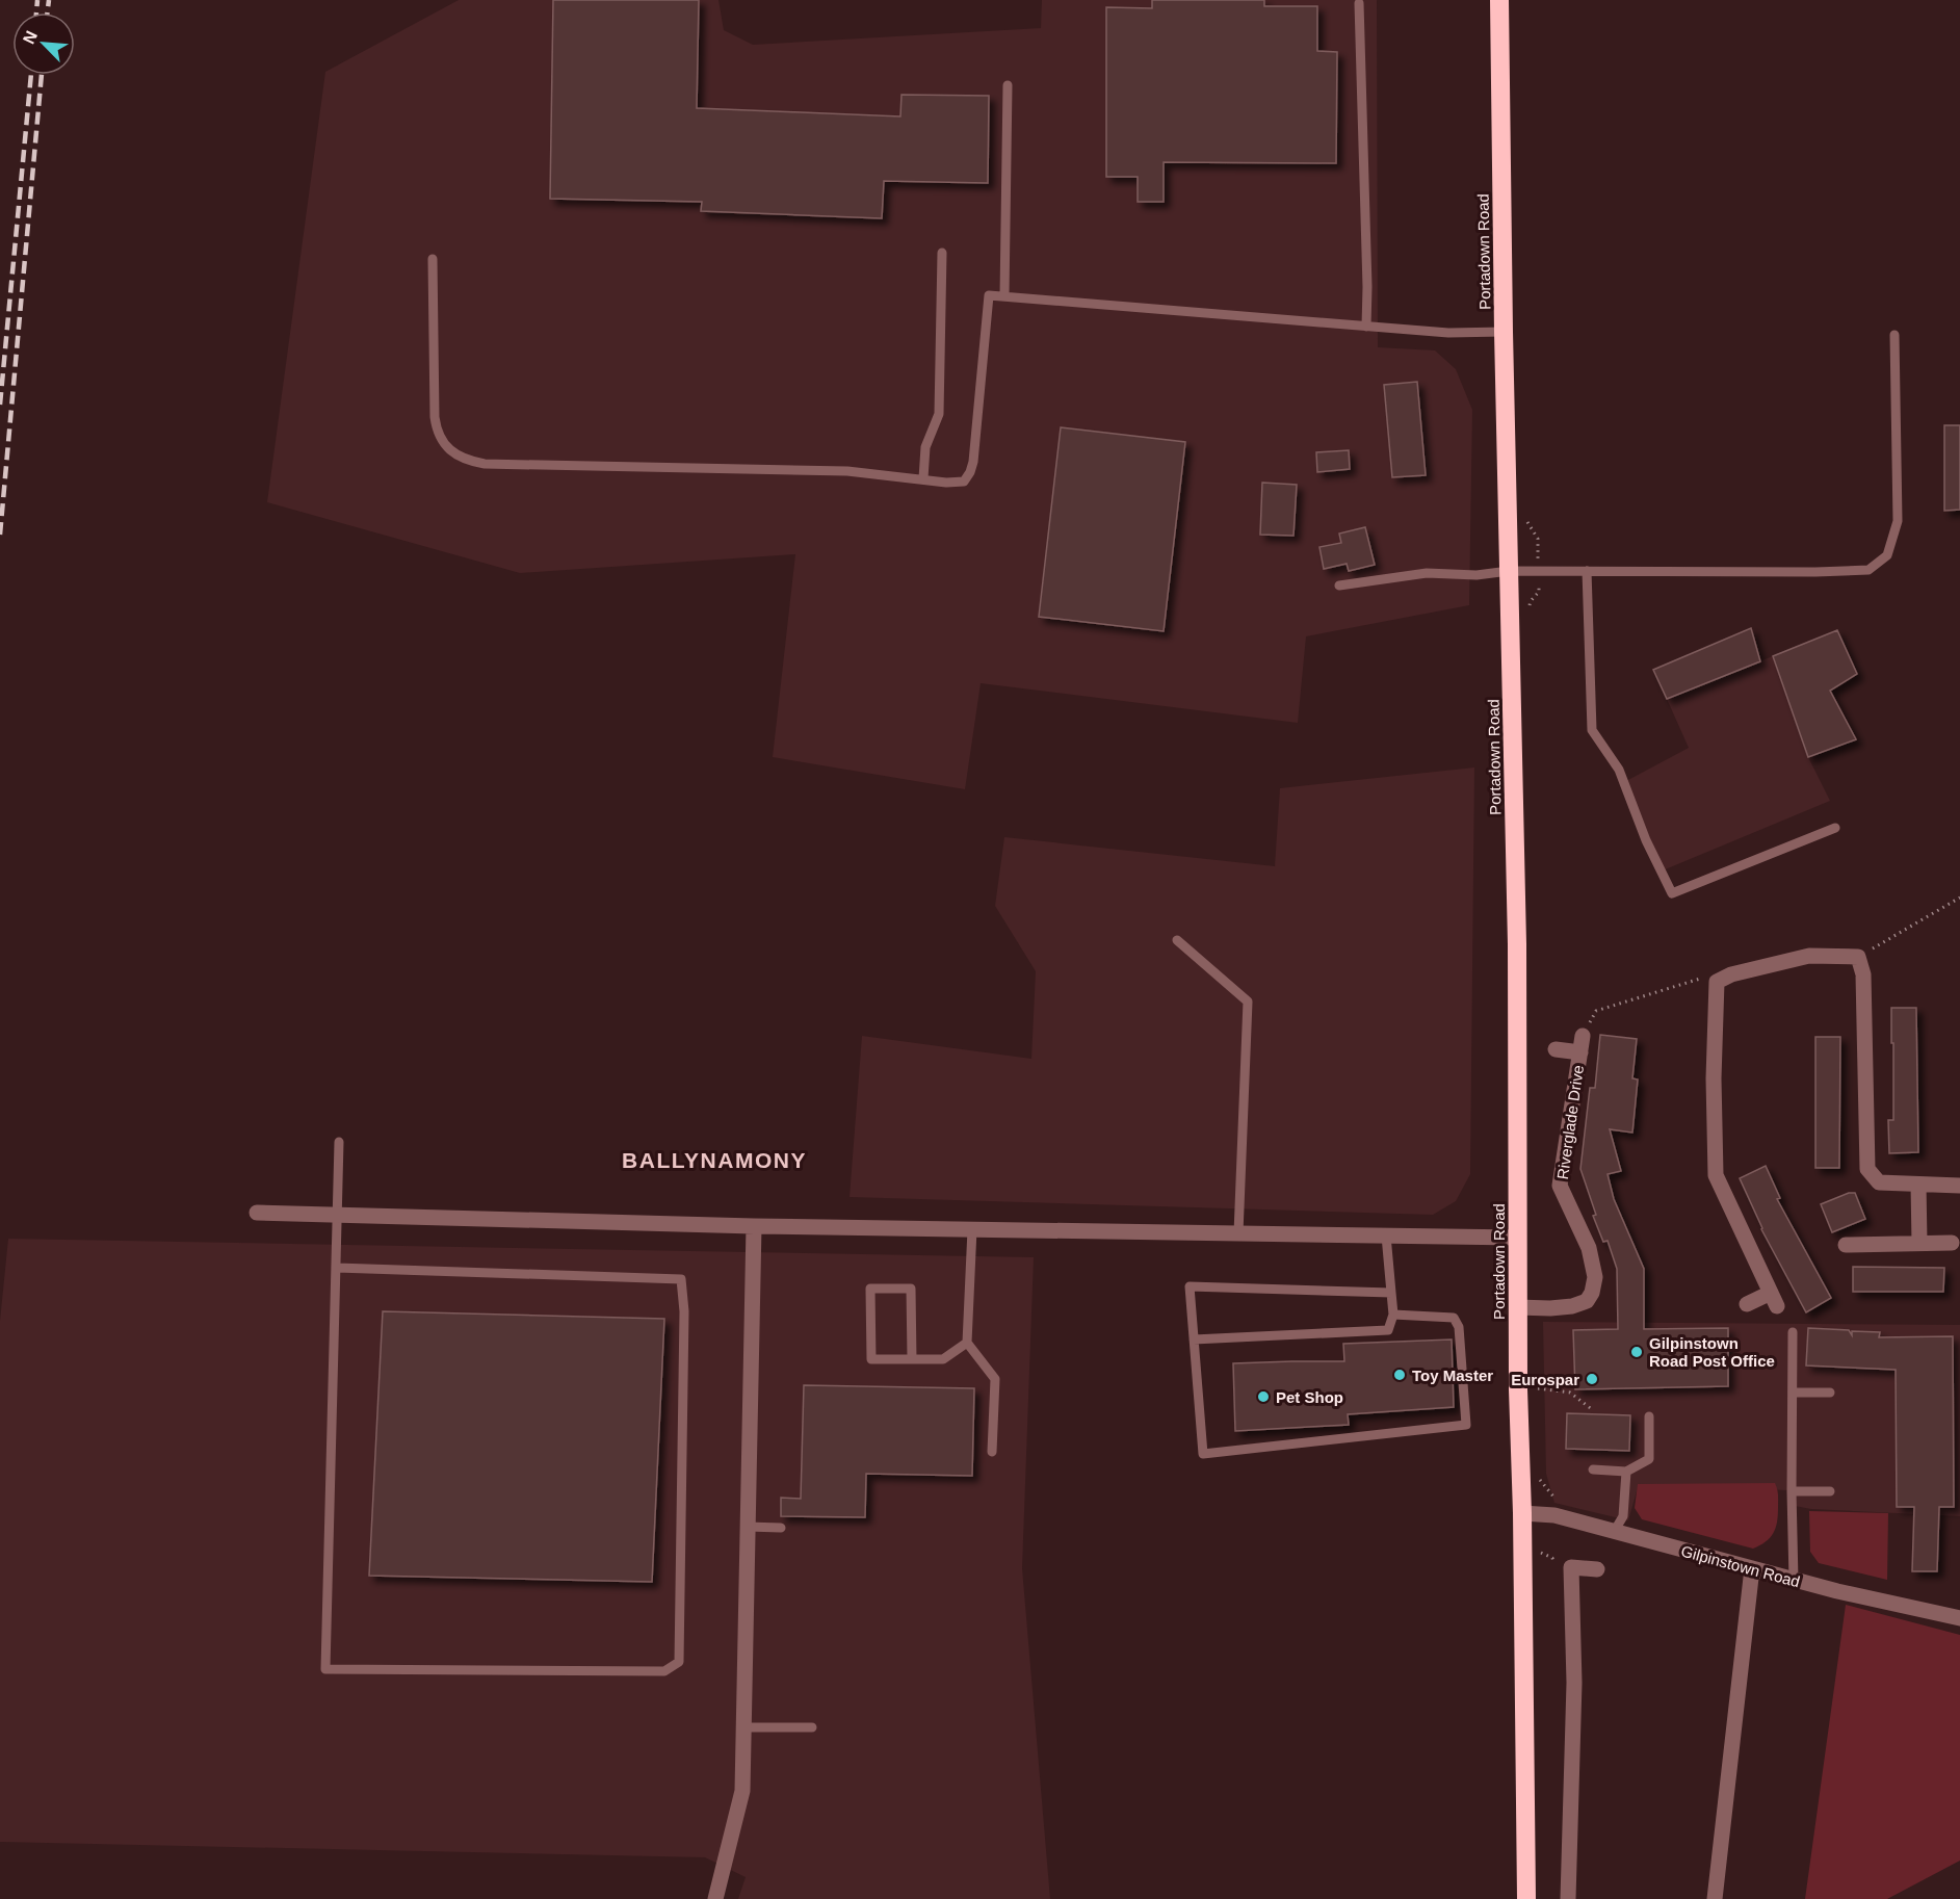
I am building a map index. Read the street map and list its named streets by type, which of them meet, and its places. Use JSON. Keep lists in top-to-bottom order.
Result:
{
  "streets": {
    "highway": ["Portadown Road"],
    "street": ["Riverglade Drive", "Gilpinstown Road"]
  },
  "crossings": [
    ["Portadown Road", "Riverglade Drive"],
    ["Portadown Road", "Gilpinstown Road"]
  ],
  "districts": ["BALLYNAMONY"],
  "places": [
    "Gilpinstown Road Post Office",
    "Toy Master",
    "Eurospar",
    "Pet Shop"
  ],
  "north": "top left"
}
